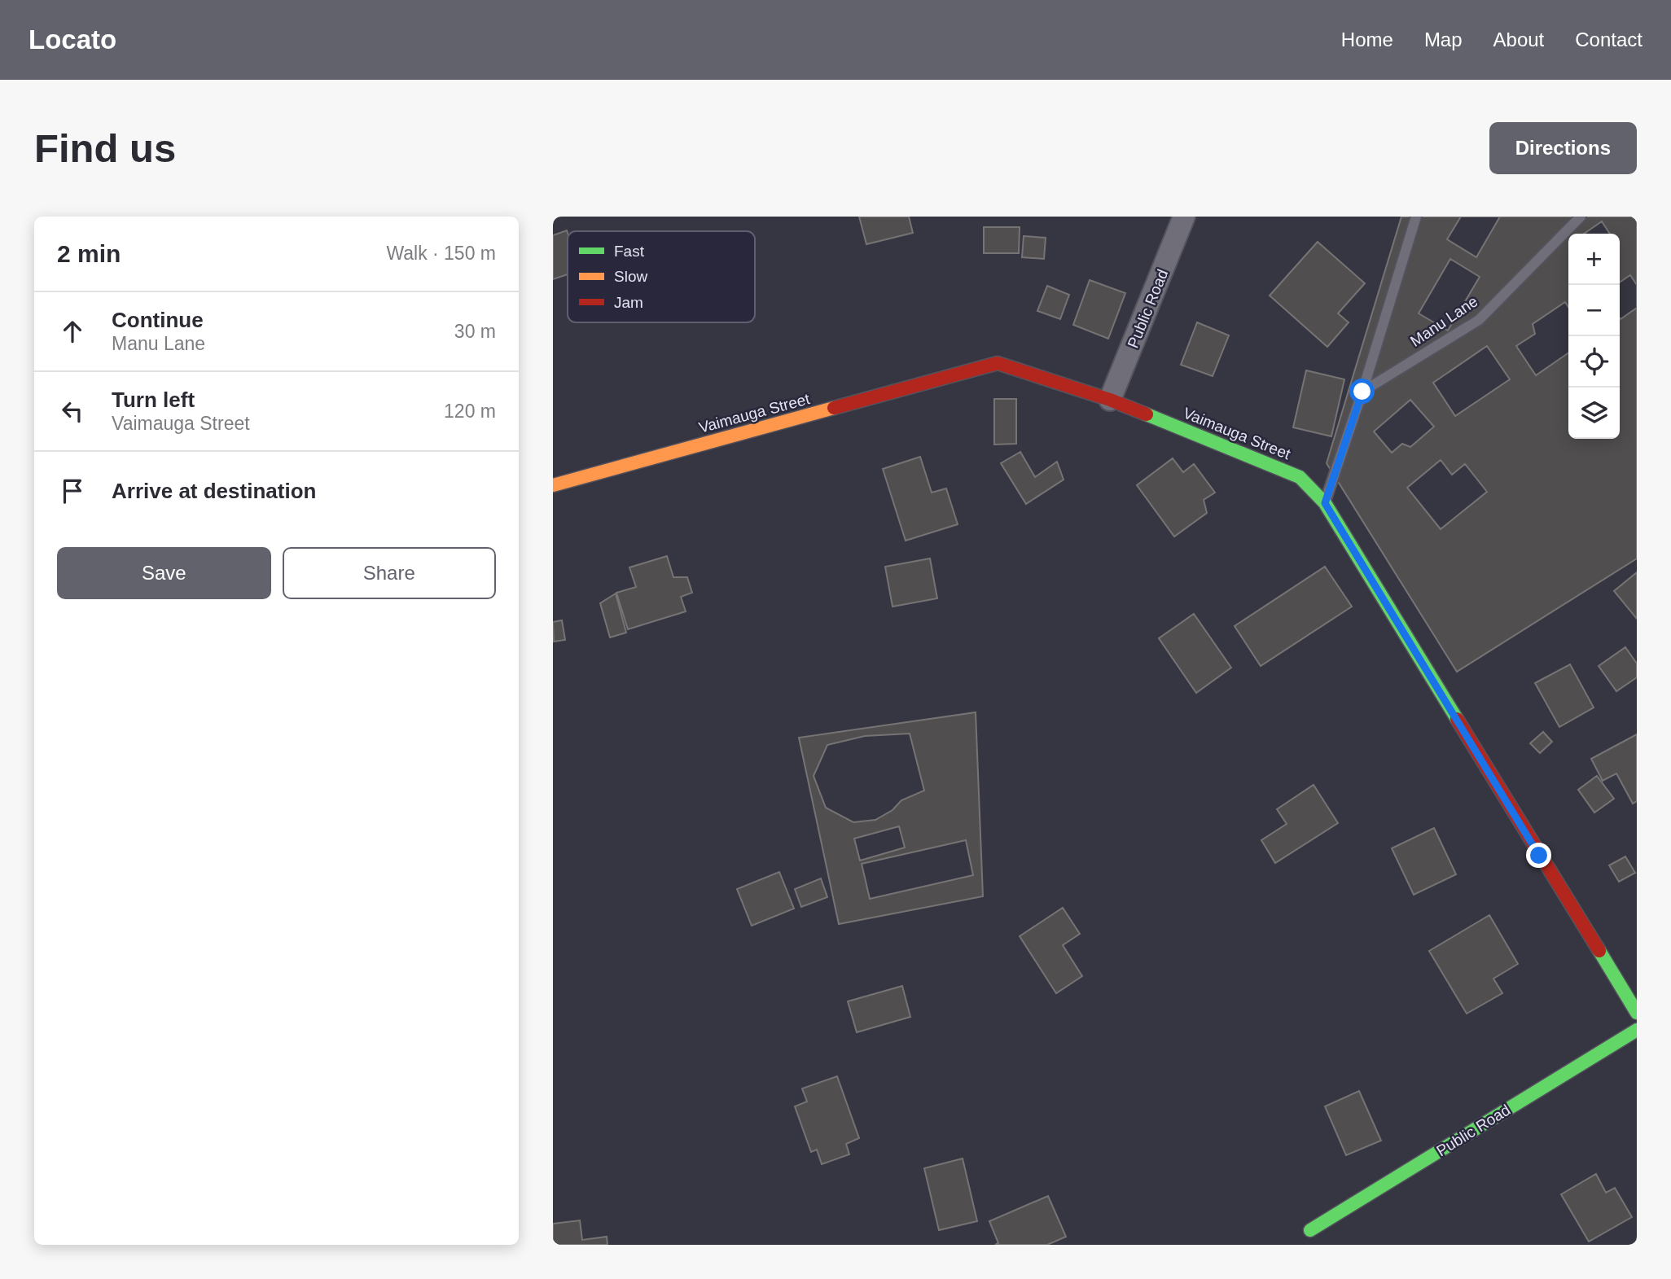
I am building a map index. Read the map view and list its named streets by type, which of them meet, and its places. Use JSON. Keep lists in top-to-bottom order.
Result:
{
  "streets": {
    "street": ["Public Road", "Vaimauga Street"],
    "lane": ["Manu Lane"]
  },
  "crossings": [
    ["Public Road", "Vaimauga Street"]
  ],
  "legend": ["Fast", "Slow", "Jam"],
  "page": {
    "header": "Locato",
    "nav": [
      "Home",
      "Map",
      "About",
      "Contact"
    ],
    "buttons": [
      "Directions",
      ["Save", "Share"]
    ],
    "title": "Find us",
    "heading": ["2 min", "Walk · 150 m"],
    "map_buttons": ["+", "−"],
    "list": [
      ["Continue", "Manu Lane", "30 m"],
      ["Turn left", "Vaimauga Street", "120 m"],
      "Arrive at destination"
    ]
  }
}
